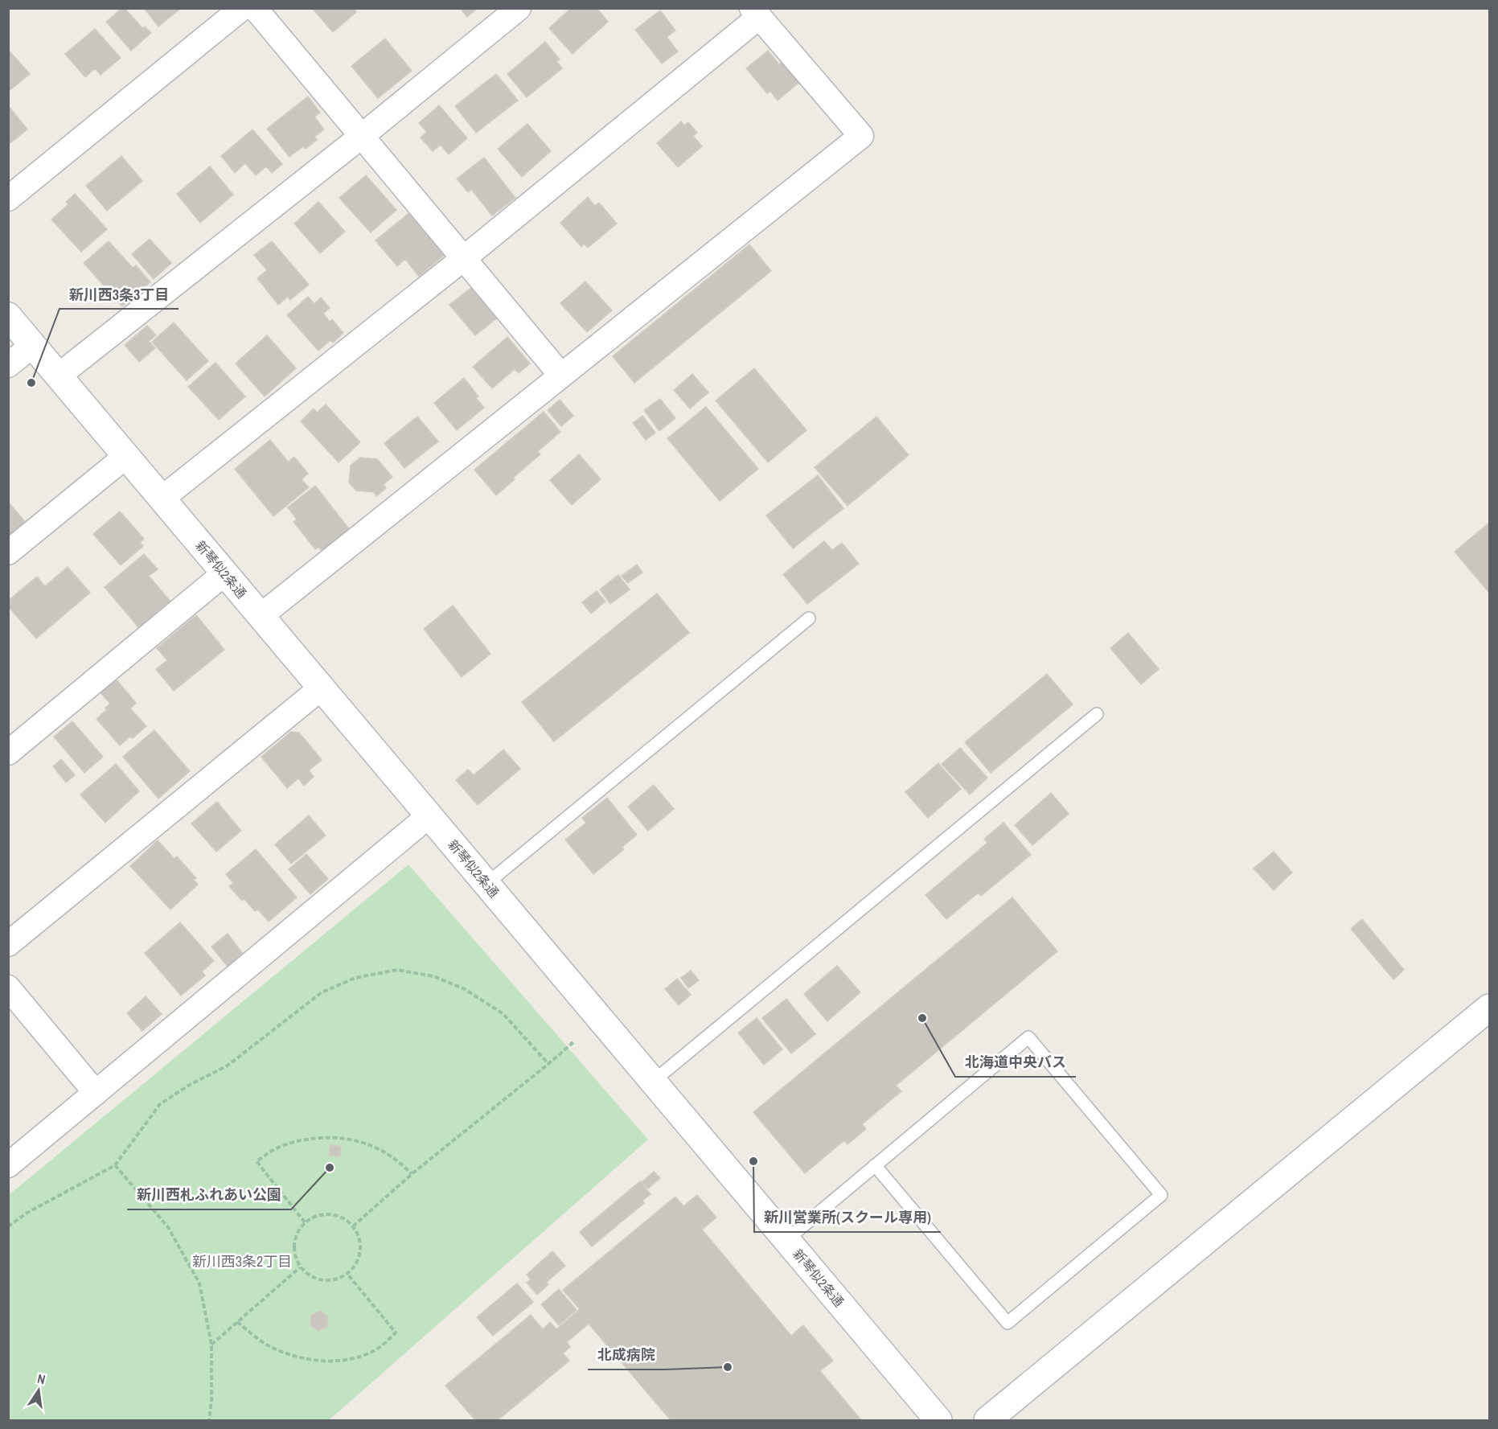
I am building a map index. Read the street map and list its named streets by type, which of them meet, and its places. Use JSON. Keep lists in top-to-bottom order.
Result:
{
  "streets": {
    "street": ["新琴似2条通"]
  },
  "districts": ["新川西3条2丁目"],
  "places": [
    "新川西3条3丁目",
    "北海道中央バス",
    "新川営業所(スクール専用)",
    "新川西札ふれあい公園",
    "北成病院"
  ],
  "north": "top"
}
